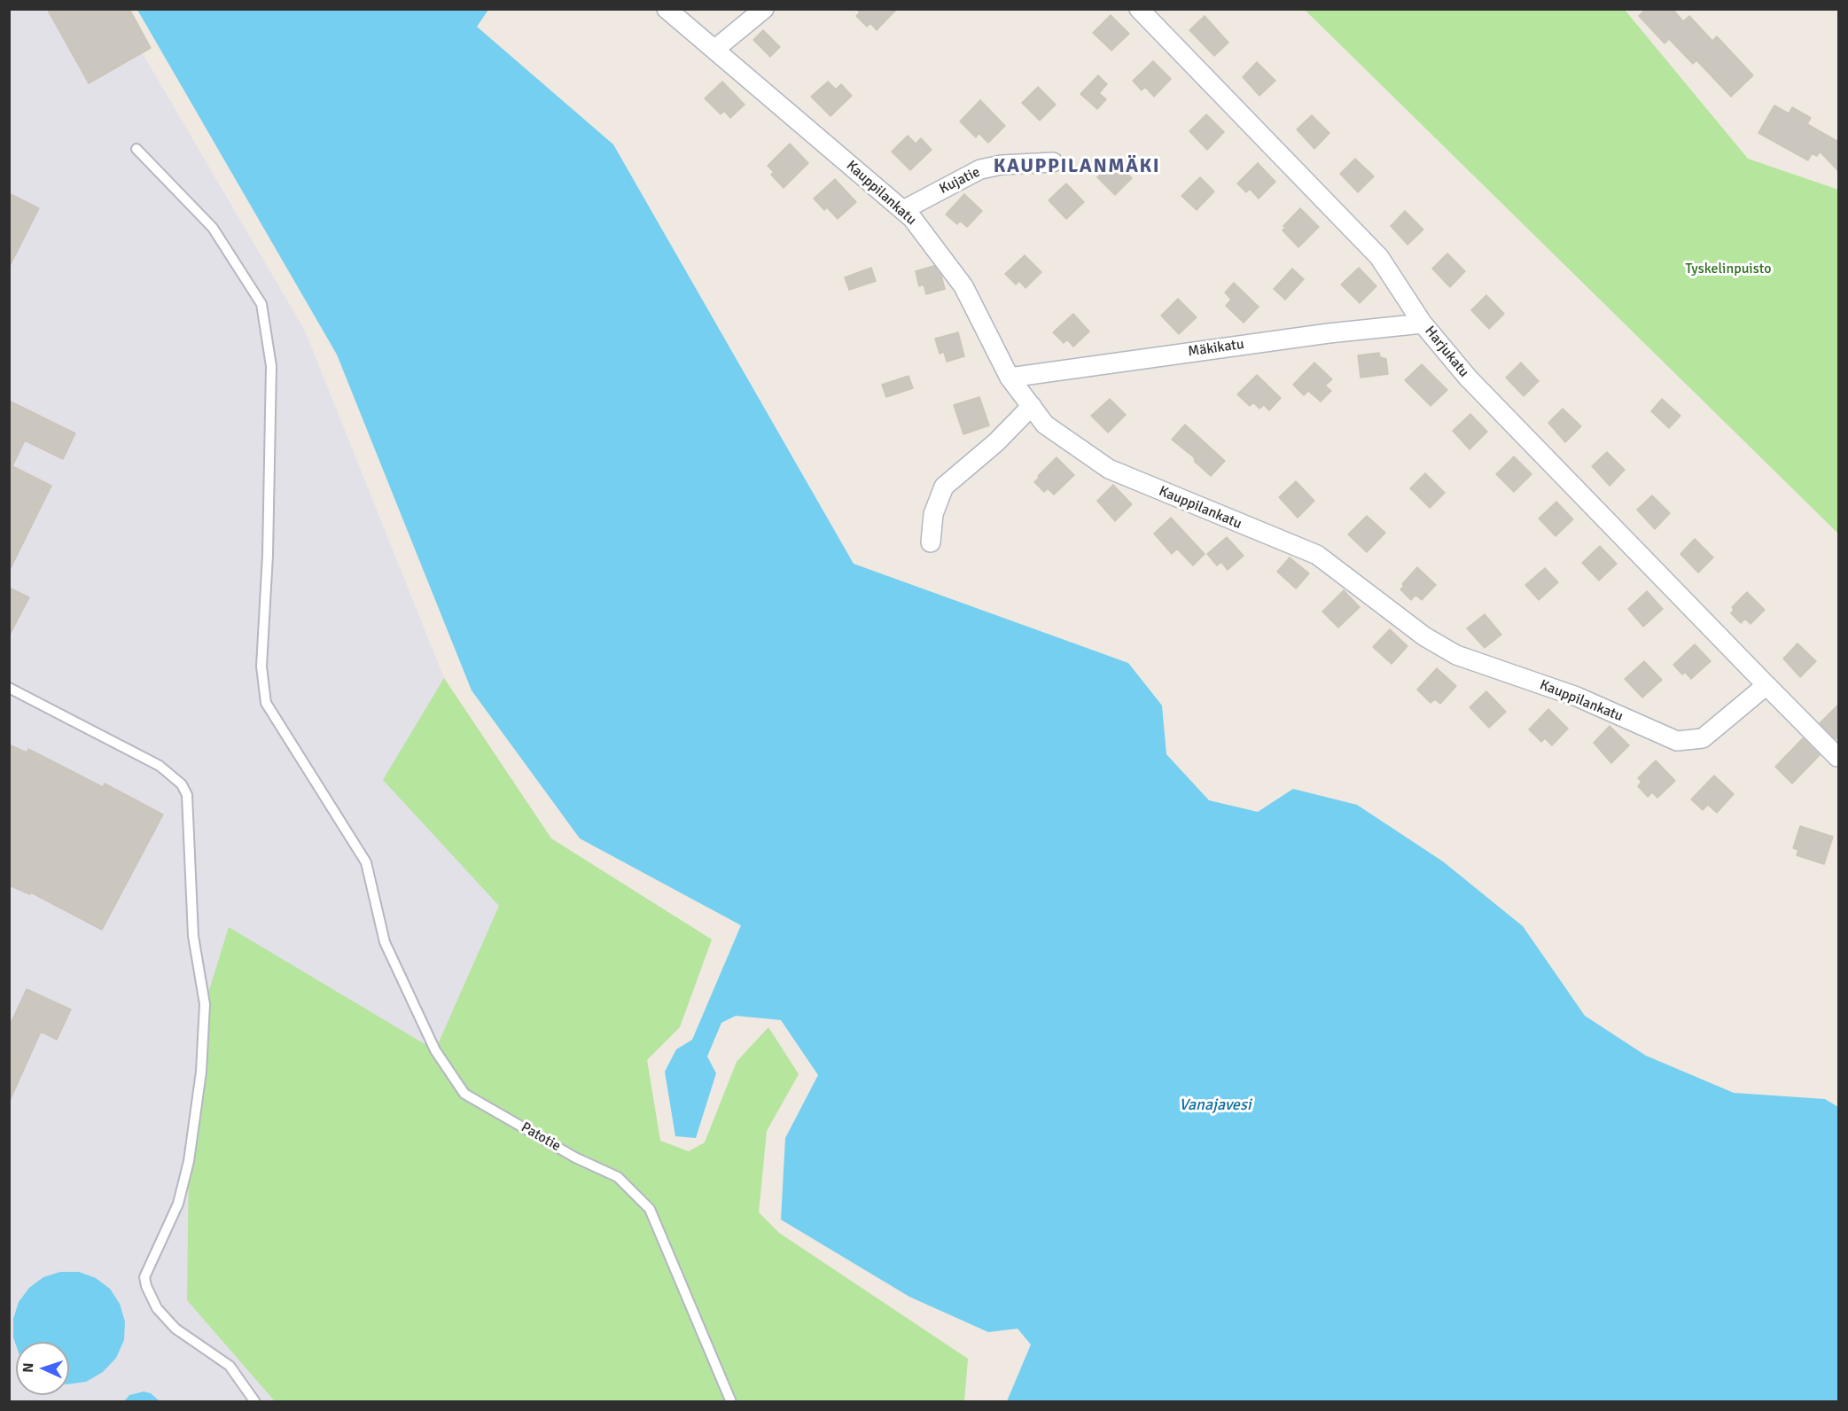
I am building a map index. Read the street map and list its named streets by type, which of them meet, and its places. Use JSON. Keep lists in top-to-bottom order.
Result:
{
  "streets": {
    "street": [
      "Kujatie",
      "Kauppilankatu",
      "Mäkikatu",
      "Harjukatu"
    ],
    "lane": ["Patotie"]
  },
  "crossings": [
    ["Kujatie", "Kauppilankatu"],
    ["Kauppilankatu", "Mäkikatu"],
    ["Kauppilankatu", "Harjukatu"],
    ["Mäkikatu", "Harjukatu"]
  ],
  "districts": ["KAUPPILANMÄKI"],
  "water": ["Vanajavesi"],
  "parks": ["Tyskelinpuisto"],
  "north": "left"
}
